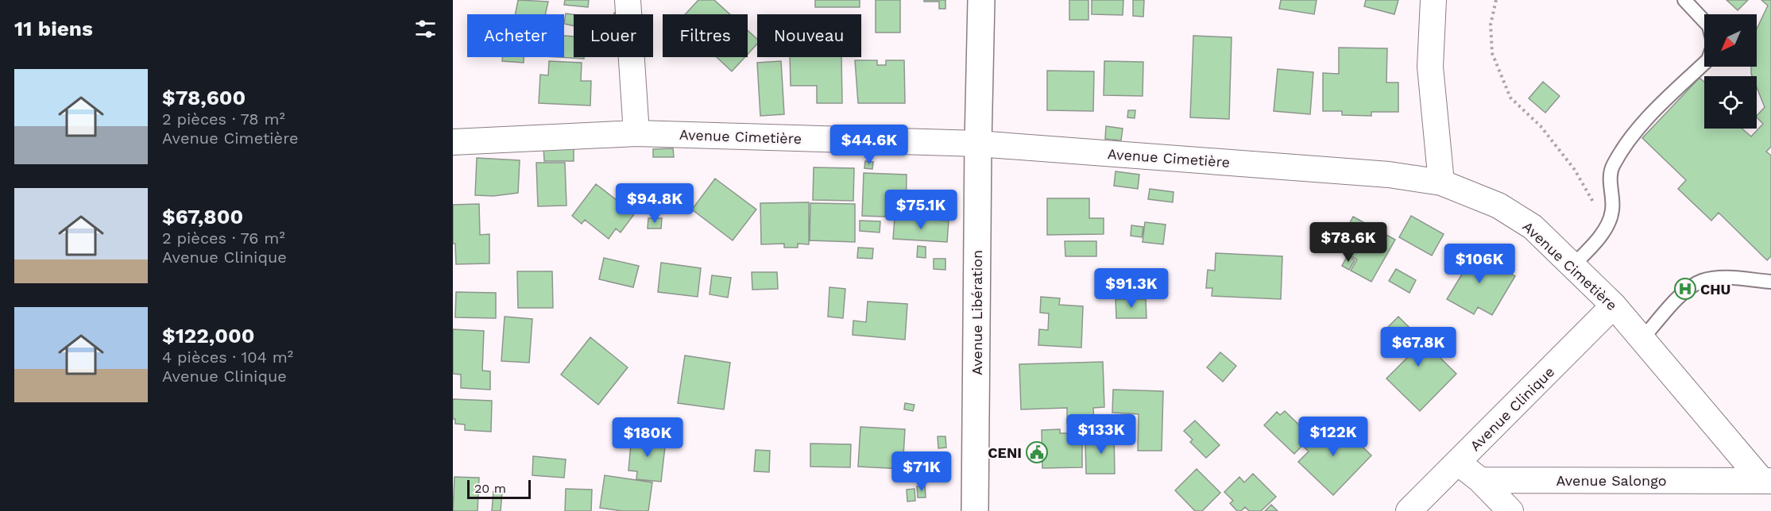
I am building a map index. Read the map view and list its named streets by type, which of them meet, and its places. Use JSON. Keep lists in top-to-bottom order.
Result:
{
  "streets": {
    "street": [
      "Avenue Cimetière",
      "Avenue Libération",
      "Avenue Clinique",
      "Avenue Salongo"
    ]
  },
  "crossings": [
    ["Avenue Cimetière", "Avenue Libération"],
    ["Avenue Cimetière", "Avenue Clinique"],
    ["Avenue Cimetière", "Avenue Salongo"]
  ],
  "places": {
    "hospital": ["CHU"],
    "public building": ["CENI"]
  },
  "scale_bar": "20 m",
  "north": "bottom left",
  "page": {
    "heading": "11 biens",
    "chip": [
      "Acheter",
      "Louer",
      "Filtres",
      "Nouveau"
    ],
    "list": [
      {
        "name": "$78,600",
        "note": "2 pièces · 78 m² · Avenue Cimetière"
      },
      {
        "name": "$67,800",
        "note": "2 pièces · 76 m² · Avenue Clinique"
      },
      {
        "name": "$122,000",
        "note": "4 pièces · 104 m² · Avenue Clinique"
      }
    ],
    "price": [
      "$44.6K",
      "$94.8K",
      "$75.1K",
      "$78.6K",
      "$106K",
      "$91.3K",
      "$67.8K",
      "$133K",
      "$122K",
      "$180K",
      "$71K"
    ],
    "scale": "20 m"
  }
}
